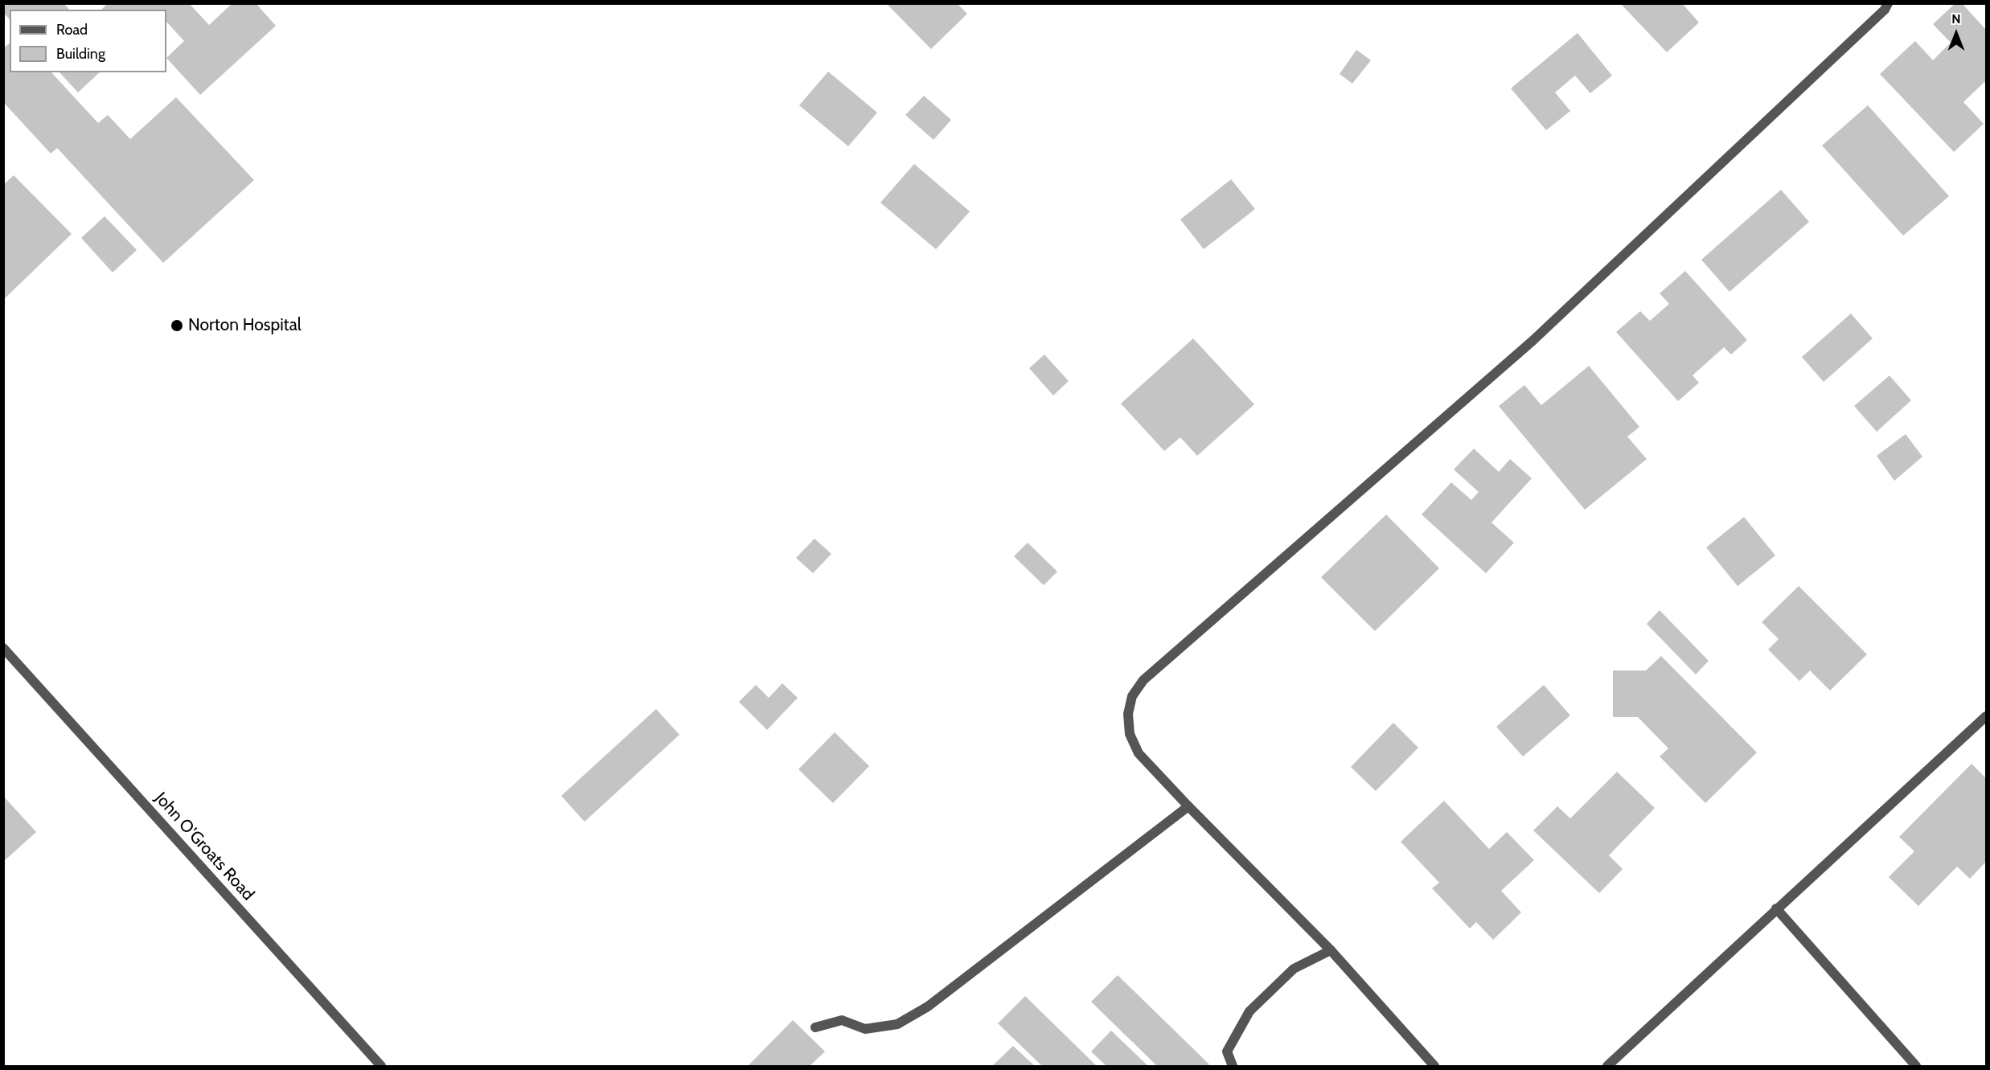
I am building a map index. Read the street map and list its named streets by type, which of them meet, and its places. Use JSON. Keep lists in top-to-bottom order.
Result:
{
  "streets": {
    "street": ["John O'Groats Road"]
  },
  "places": ["Norton Hospital"],
  "legend": ["Road", "Building"],
  "north": "top"
}
